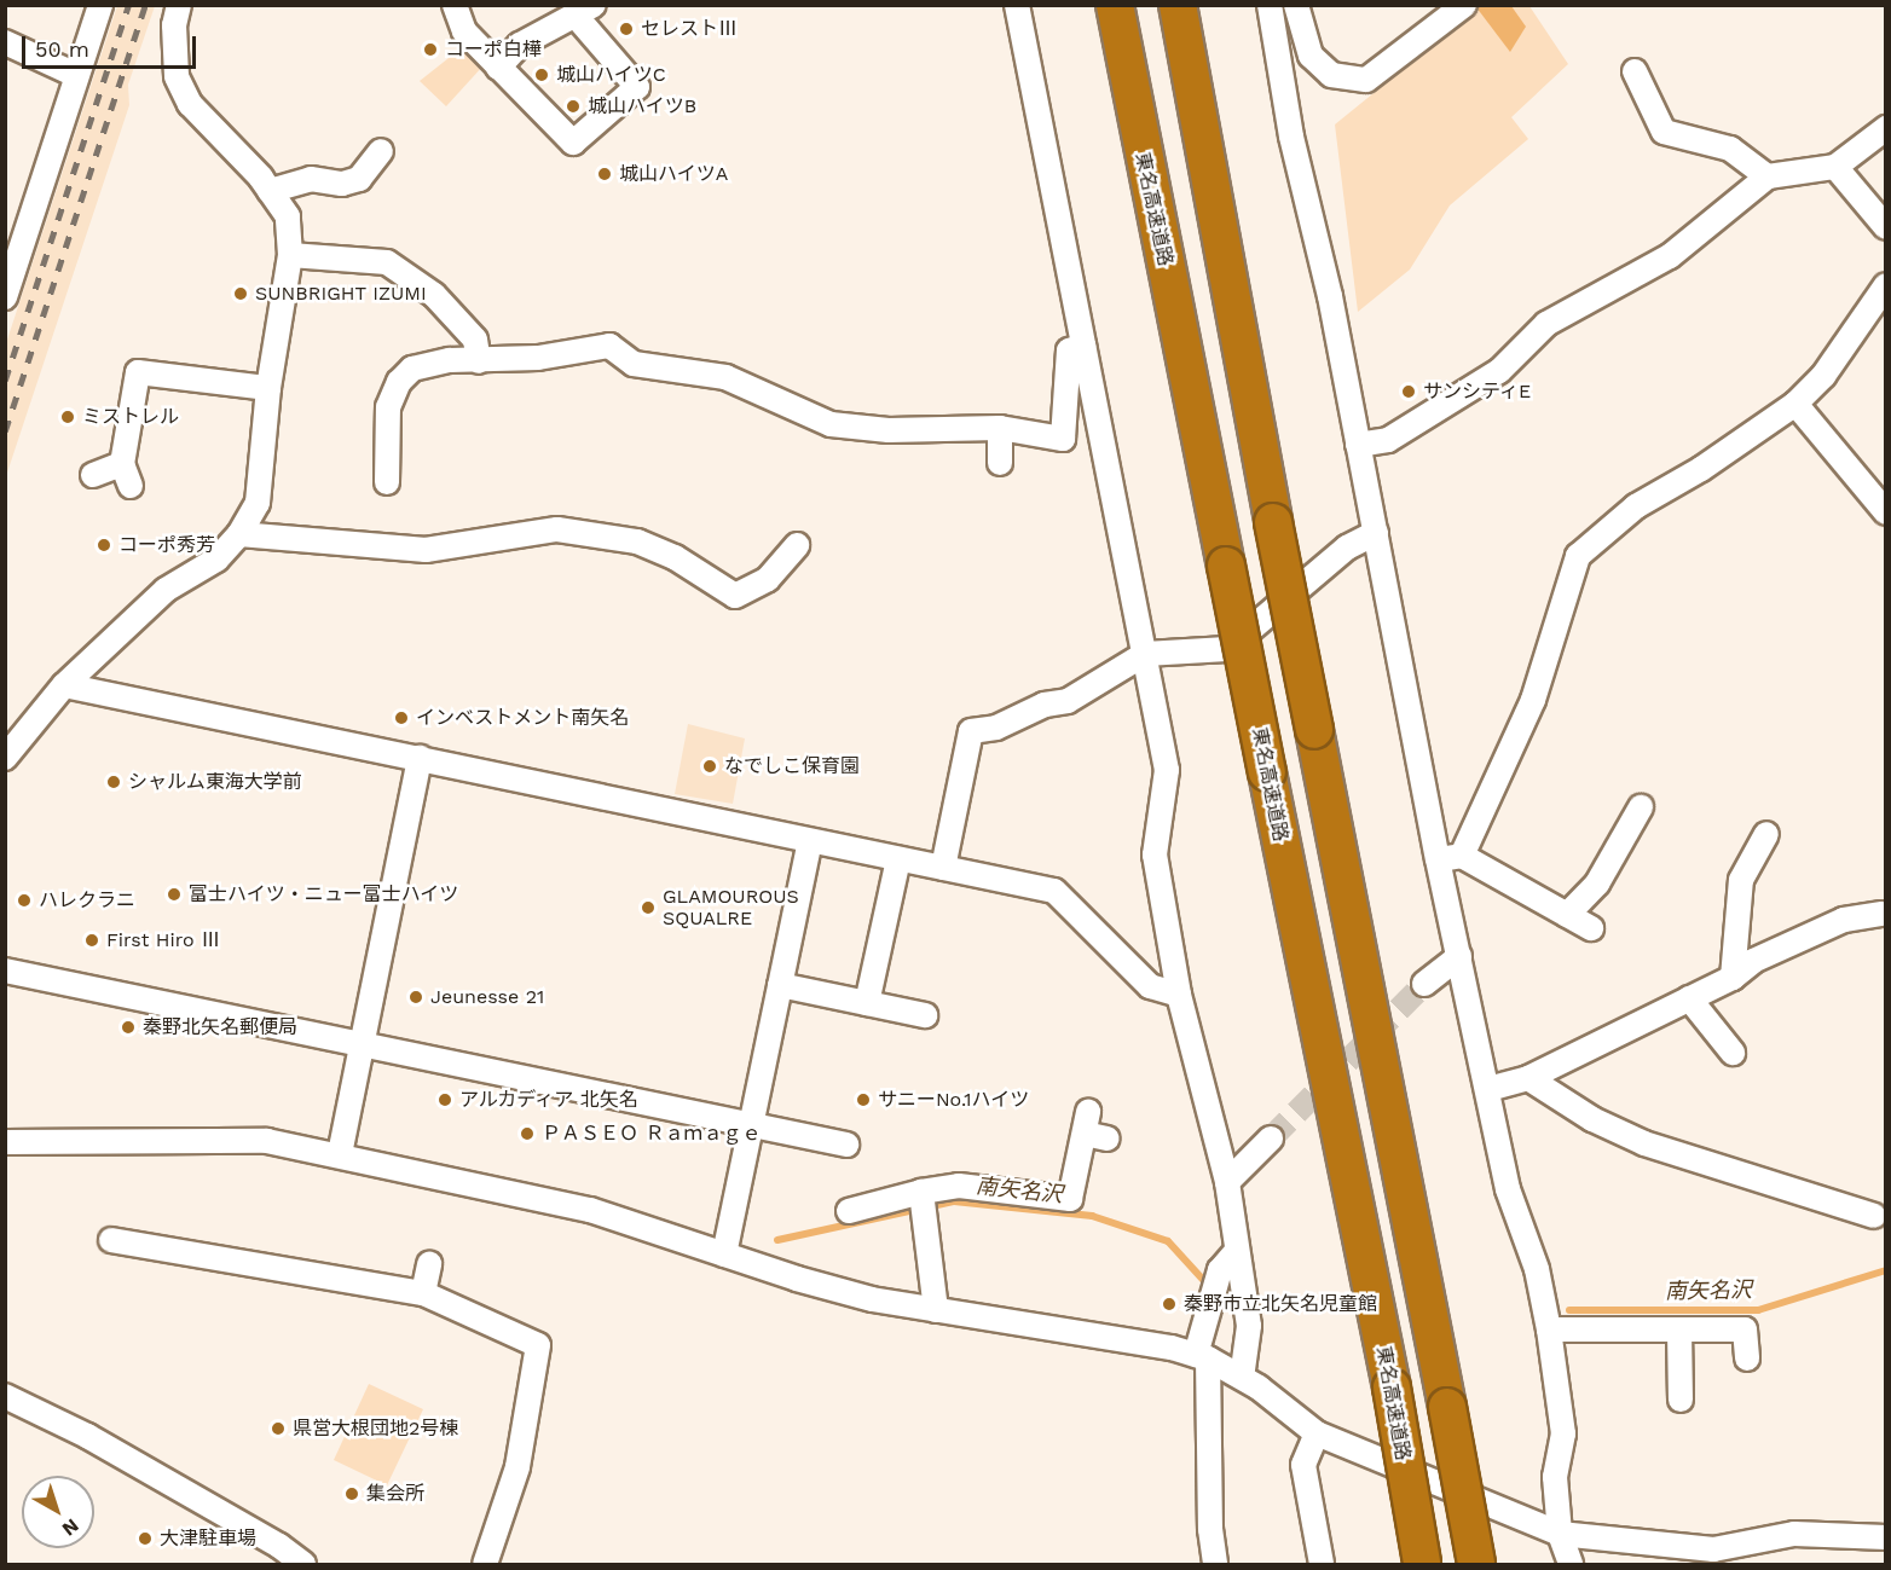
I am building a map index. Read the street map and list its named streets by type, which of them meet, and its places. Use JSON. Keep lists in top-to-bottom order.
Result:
{
  "streets": {
    "highway": ["東名高速道路"]
  },
  "water": ["南矢名沢"],
  "places": [
    "セレストⅢ",
    "コーポ白樺",
    "城山ハイツC",
    "城山ハイツB",
    "城山ハイツA",
    "SUNBRIGHT IZUMI",
    "サンシティE",
    "ミストレル",
    "コーポ秀芳",
    "インベストメント南矢名",
    "なでしこ保育園",
    "シャルム東海大学前",
    "富士ハイツ・ニュー富士ハイツ",
    "ハレクラニ",
    "GLAMOUROUS SQUALRE",
    "First Hiro Ⅲ",
    "Jeunesse 21",
    "秦野北矢名郵便局",
    "アルカディア 北矢名",
    "サニーNo.1ハイツ",
    "ＰＡＳＥＯ Ｒａｍａｇｅ",
    "秦野市立北矢名児童館",
    "県営大根団地2号棟",
    "集会所",
    "大津駐車場"
  ],
  "scale_bar": "50 m",
  "north": "bottom right"
}
